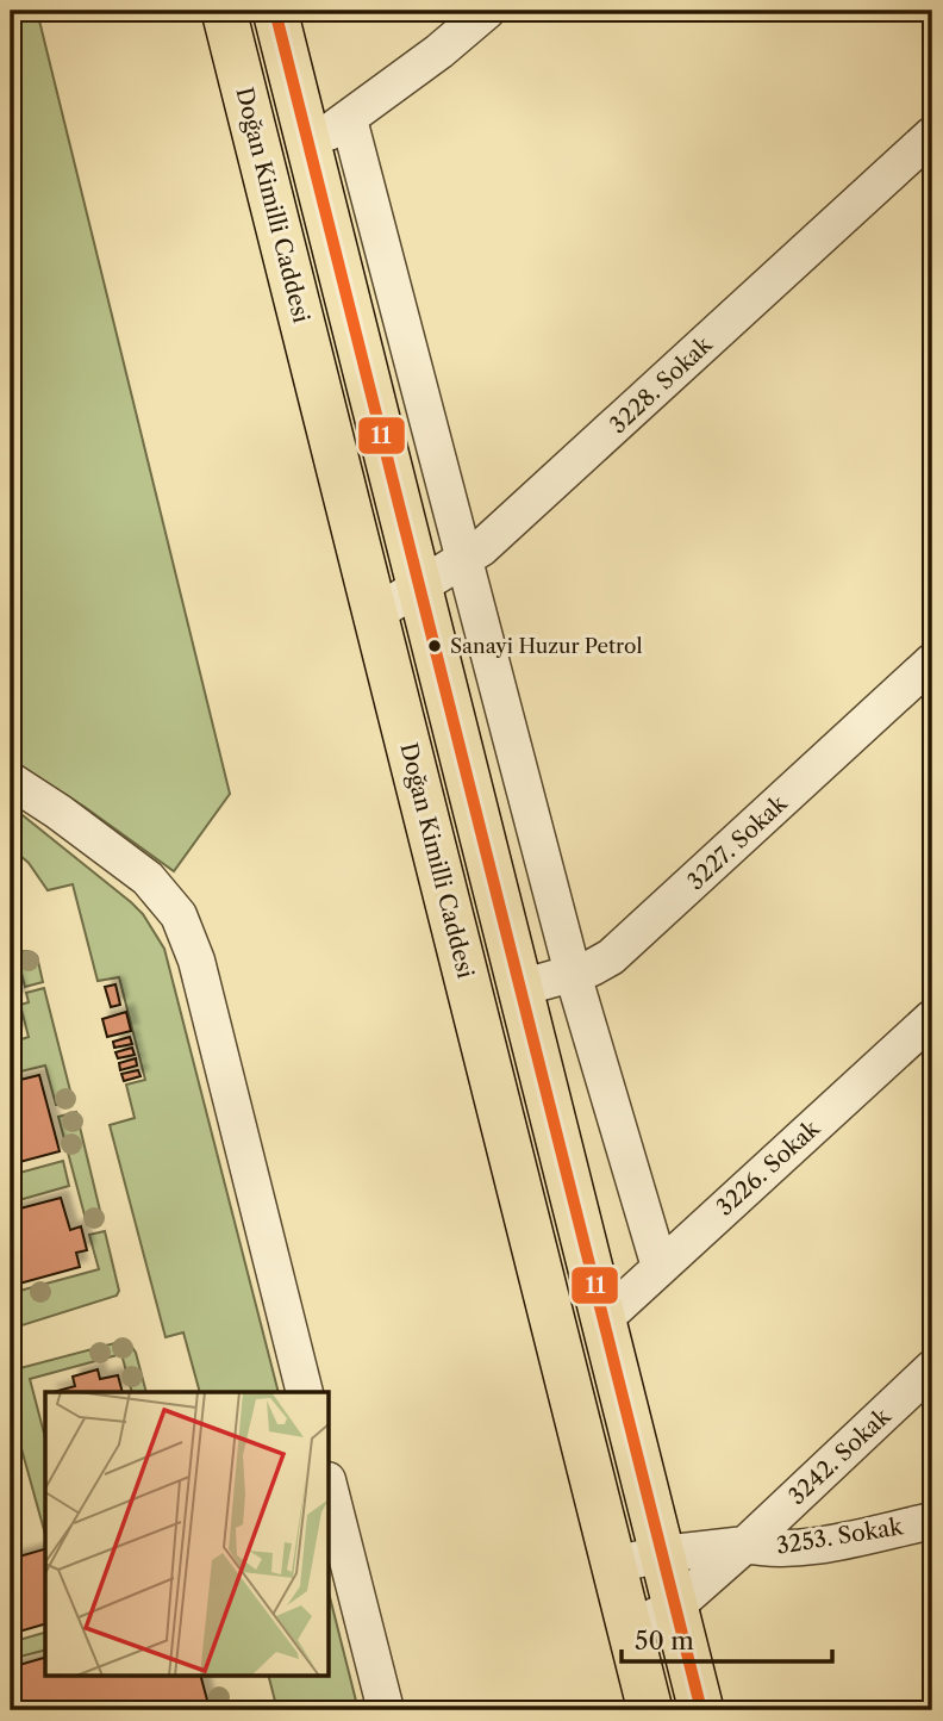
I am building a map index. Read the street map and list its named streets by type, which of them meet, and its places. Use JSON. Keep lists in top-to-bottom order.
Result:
{
  "streets": {
    "main road": ["Doğan Kimilli Caddesi"],
    "street": [
      "3228. Sokak",
      "3227. Sokak",
      "3226. Sokak",
      "3242. Sokak",
      "3253. Sokak"
    ]
  },
  "crossings": [
    ["Doğan Kimilli Caddesi", "3228. Sokak"],
    ["Doğan Kimilli Caddesi", "3242. Sokak"],
    ["3242. Sokak", "3253. Sokak"]
  ],
  "places": ["Sanayi Huzur Petrol"],
  "lines": ["transit line 11"],
  "scale_bar": "50 m"
}
